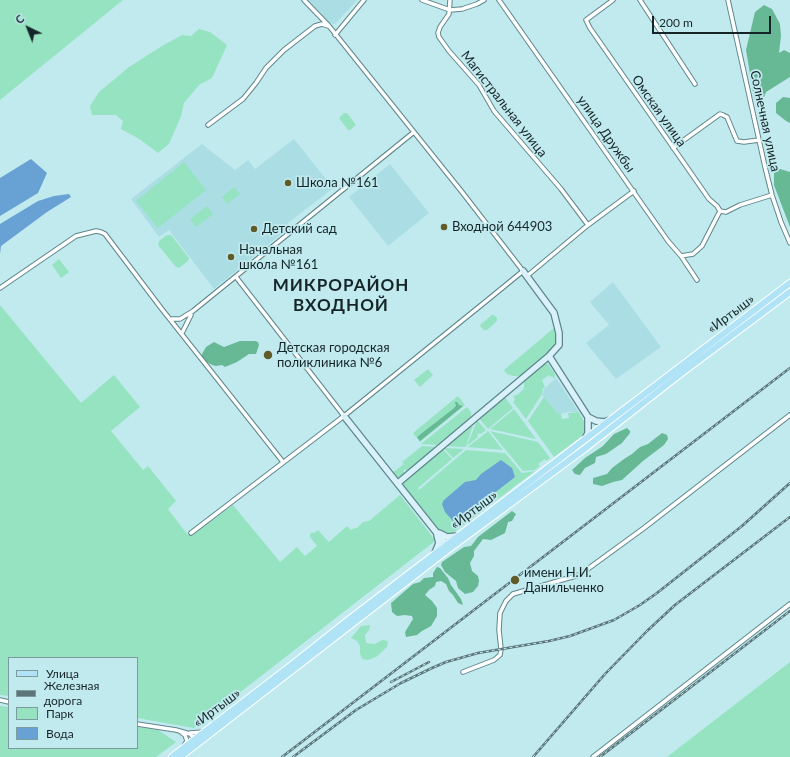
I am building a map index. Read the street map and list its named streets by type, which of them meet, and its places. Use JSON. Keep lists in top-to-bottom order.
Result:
{
  "streets": {
    "main road": ["«Иртыш»"],
    "street": [
      "Магистральная улица",
      "Омская улица",
      "Солнечная улица",
      "улица Дружбы"
    ]
  },
  "districts": ["МИКРОРАЙОН ВХОДНОЙ"],
  "places": [
    "Школа №161",
    "Входной 644903",
    "Детский сад",
    "Начальная школа №161",
    "Детская городская поликлиника №6",
    "имени Н.И. Данильченко"
  ],
  "legend": [
    "Улица",
    "Железная дорога",
    "Парк",
    "Вода"
  ],
  "scale_bar": "200 m",
  "north": "top left"
}
